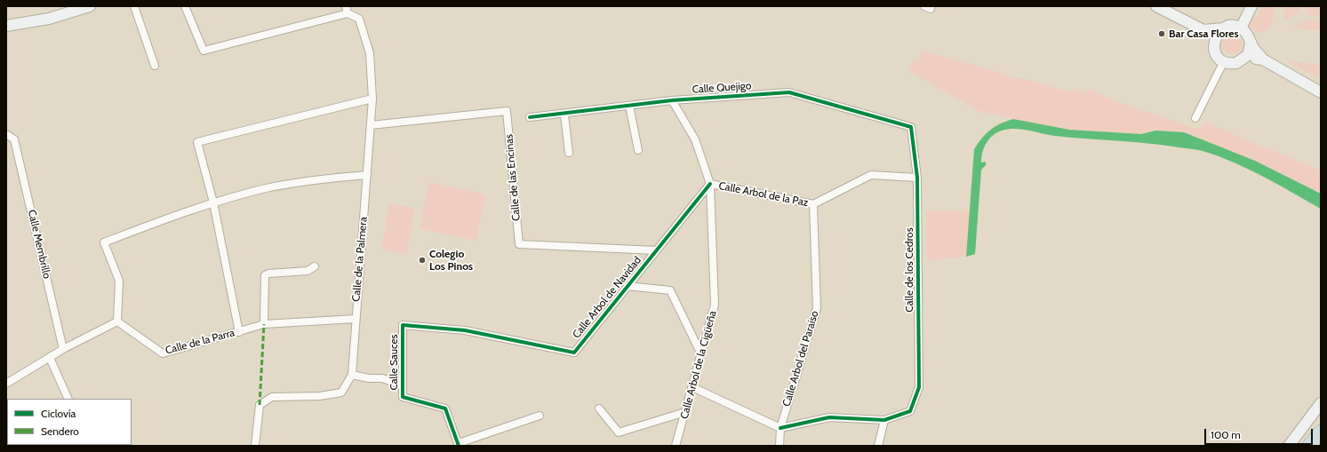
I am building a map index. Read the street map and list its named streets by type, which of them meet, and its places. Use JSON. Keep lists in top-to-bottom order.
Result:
{
  "streets": {
    "street": [
      "Calle Quejigo",
      "Calle de las Encinas",
      "Calle Arbol de la Paz",
      "Calle Membrillo",
      "Calle de la Palmera",
      "Calle de los Cedros",
      "Calle Arbol de Navidad",
      "Calle de la Parra",
      "Calle Arbol del Paraiso",
      "Calle Sauces",
      "Calle Arbol de la Cigüeña"
    ]
  },
  "crossings": [
    ["Calle Quejigo", "Calle de los Cedros"],
    ["Calle Quejigo", "Calle Arbol de la Cigüeña"],
    ["Calle de las Encinas", "Calle de la Palmera"],
    ["Calle de las Encinas", "Calle Arbol de Navidad"],
    ["Calle Arbol de la Paz", "Calle de los Cedros"],
    ["Calle Arbol de la Paz", "Calle Arbol de Navidad"],
    ["Calle Arbol de la Paz", "Calle Arbol del Paraiso"],
    ["Calle Arbol de la Paz", "Calle Arbol de la Cigüeña"],
    ["Calle de la Palmera", "Calle de la Parra"],
    ["Calle Arbol de Navidad", "Calle Sauces"],
    ["Calle Arbol de Navidad", "Calle Arbol de la Cigüeña"]
  ],
  "places": ["Bar Casa Flores", "Colegio Los Pinos"],
  "legend": ["Ciclovía", "Sendero"],
  "scale_bar": "100 m"
}
